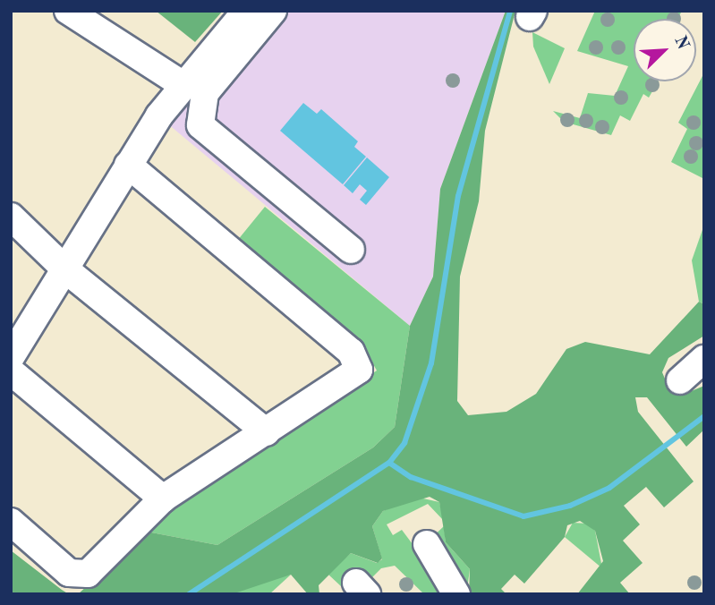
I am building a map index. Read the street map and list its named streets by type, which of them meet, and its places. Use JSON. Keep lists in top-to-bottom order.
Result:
{
  "north": "top right"
}
